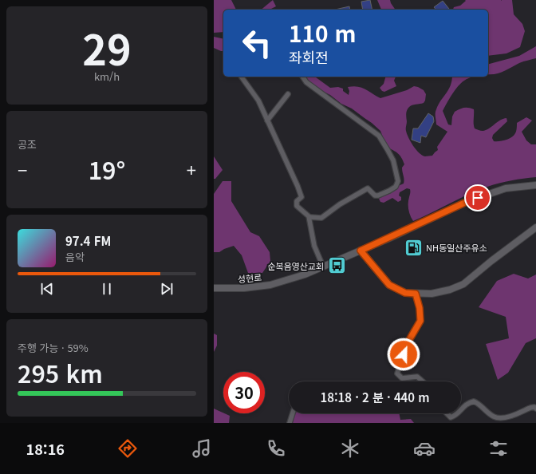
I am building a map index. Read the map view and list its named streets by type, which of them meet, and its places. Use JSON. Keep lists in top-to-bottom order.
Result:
{
  "streets": {
    "main road": ["성현로"]
  },
  "places": {
    "fuel station": ["NH동일산주유소"],
    "bus stop": ["순복음영산교회"]
  },
  "page": {
    "tile": [
      ["29", "km/h"],
      "공조",
      ["주행 가능 · 59%", "295 km"]
    ],
    "turn": ["110 m", "좌회전"],
    "heat": ["−", "19°", "+"],
    "song": ["97.4 FM", "음악"],
    "limit": "30",
    "trip": "18:18 · 2 분 · 440 m",
    "tabs": "18:16"
  }
}
